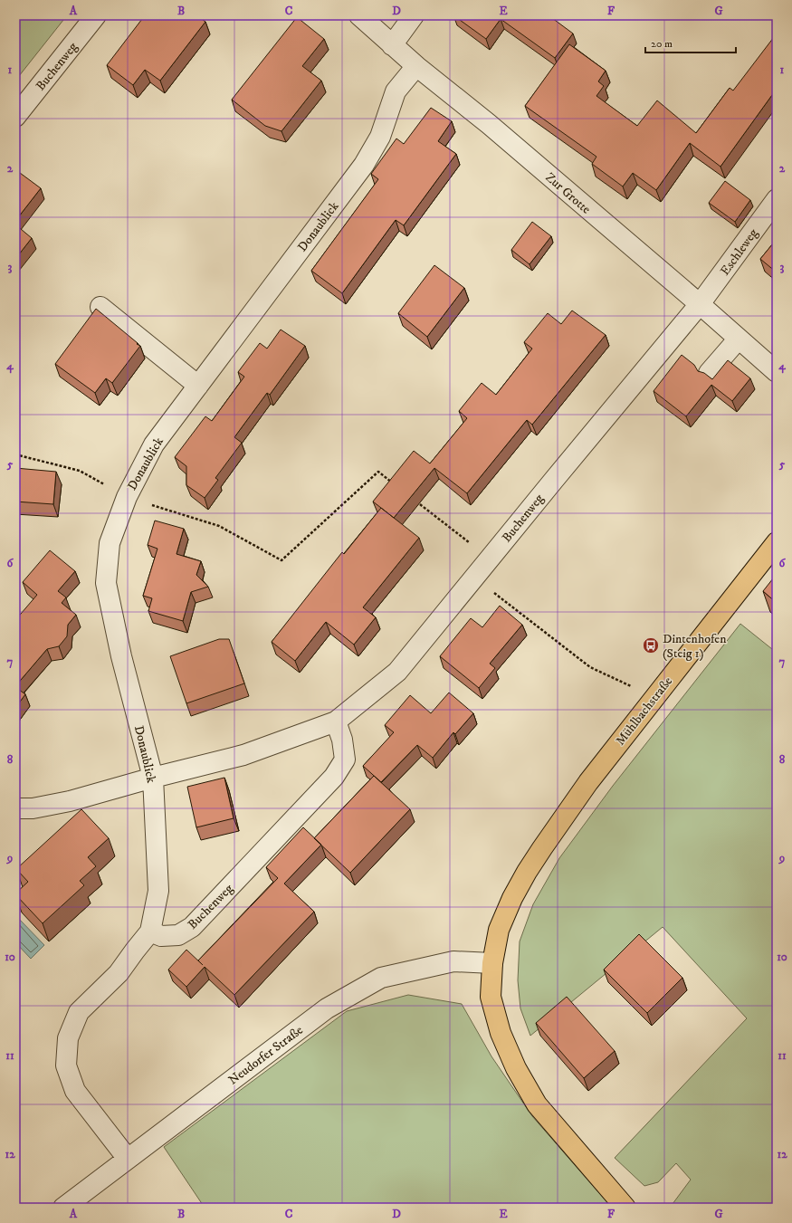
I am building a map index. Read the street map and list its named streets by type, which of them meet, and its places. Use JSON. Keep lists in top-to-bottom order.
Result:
{
  "streets": {
    "main road": ["Mühlbachstraße"],
    "street": [
      "Buchenweg",
      "Zur Grotte",
      "Donaublick",
      "Eschleweg",
      "Neudorfer Straße"
    ]
  },
  "crossings": [
    ["Buchenweg", "Zur Grotte"],
    ["Buchenweg", "Donaublick"],
    ["Buchenweg", "Eschleweg"],
    ["Zur Grotte", "Donaublick"],
    ["Zur Grotte", "Eschleweg"],
    ["Mühlbachstraße", "Neudorfer Straße"]
  ],
  "places": {
    "bus stop": ["Dintenhofen (Steig 1)"]
  },
  "scale_bar": "20 m",
  "grid": {
    "columns": [
      "A",
      "B",
      "C",
      "D",
      "E",
      "F",
      "G"
    ],
    "rows": [
      "1",
      "2",
      "3",
      "4",
      "5",
      "6",
      "7",
      "8",
      "9",
      "10",
      "11",
      "12"
    ]
  }
}
